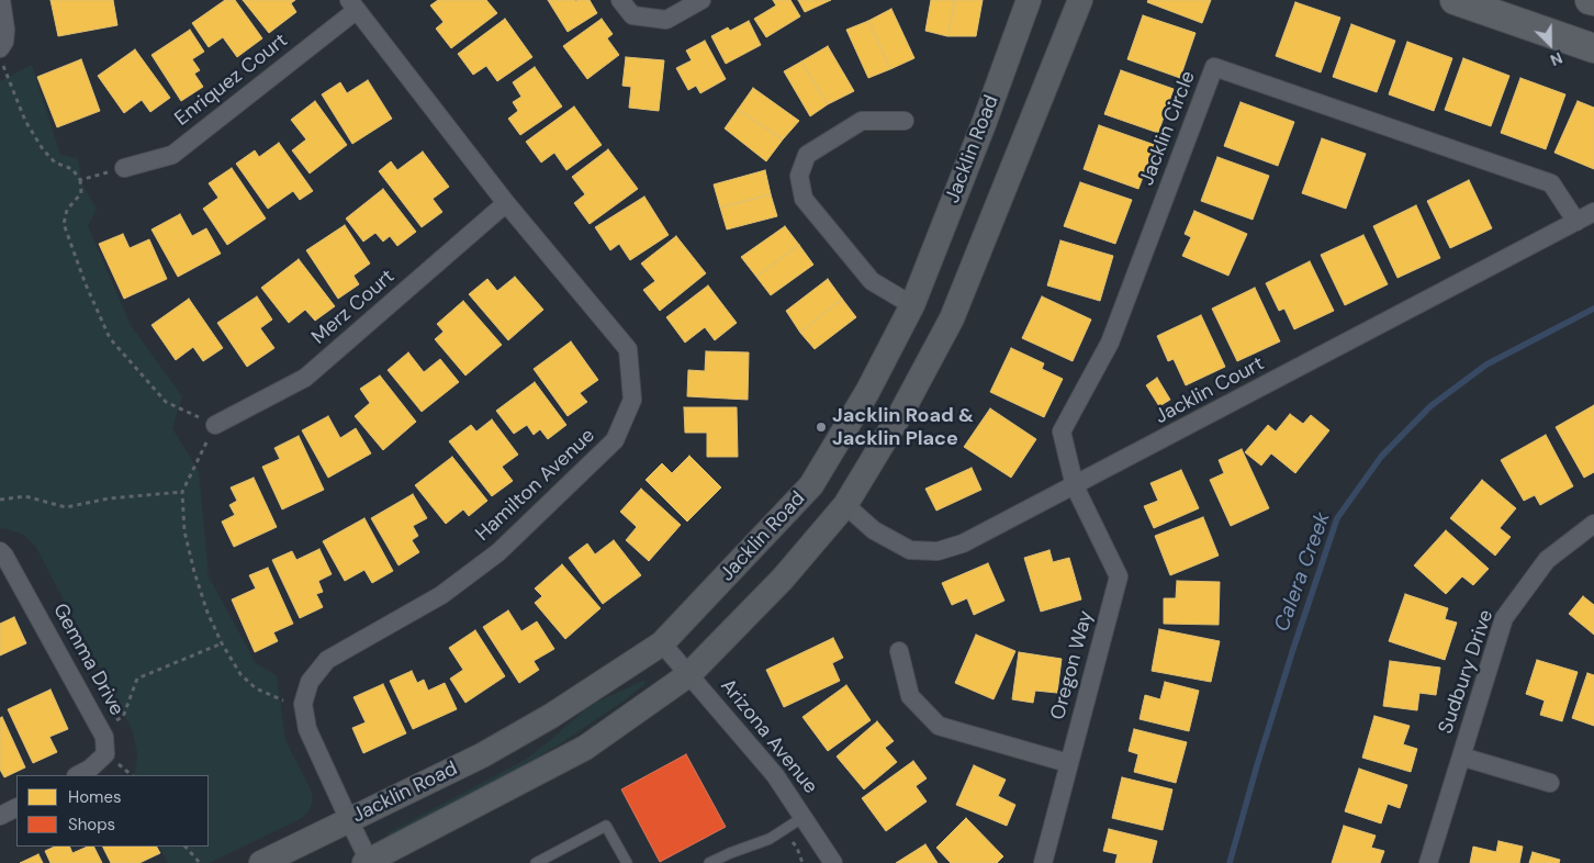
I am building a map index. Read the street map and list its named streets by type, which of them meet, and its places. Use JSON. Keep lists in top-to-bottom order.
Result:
{
  "streets": {
    "main road": ["Jacklin Road"],
    "street": [
      "Enriquez Court",
      "Jacklin Circle",
      "Merz Court",
      "Jacklin Court",
      "Hamilton Avenue",
      "Gemma Drive",
      "Oregon Way",
      "Sudbury Drive",
      "Arizona Avenue"
    ]
  },
  "crossings": [
    ["Enriquez Court", "Hamilton Avenue"],
    ["Jacklin Circle", "Jacklin Court"],
    ["Jacklin Circle", "Oregon Way"],
    ["Jacklin Road", "Jacklin Court"],
    ["Jacklin Road", "Arizona Avenue"],
    ["Merz Court", "Hamilton Avenue"],
    ["Jacklin Court", "Oregon Way"]
  ],
  "water": ["Calera Creek"],
  "places": ["Jacklin Road & Jacklin Place"],
  "legend": ["Homes", "Shops"],
  "north": "bottom right"
}
